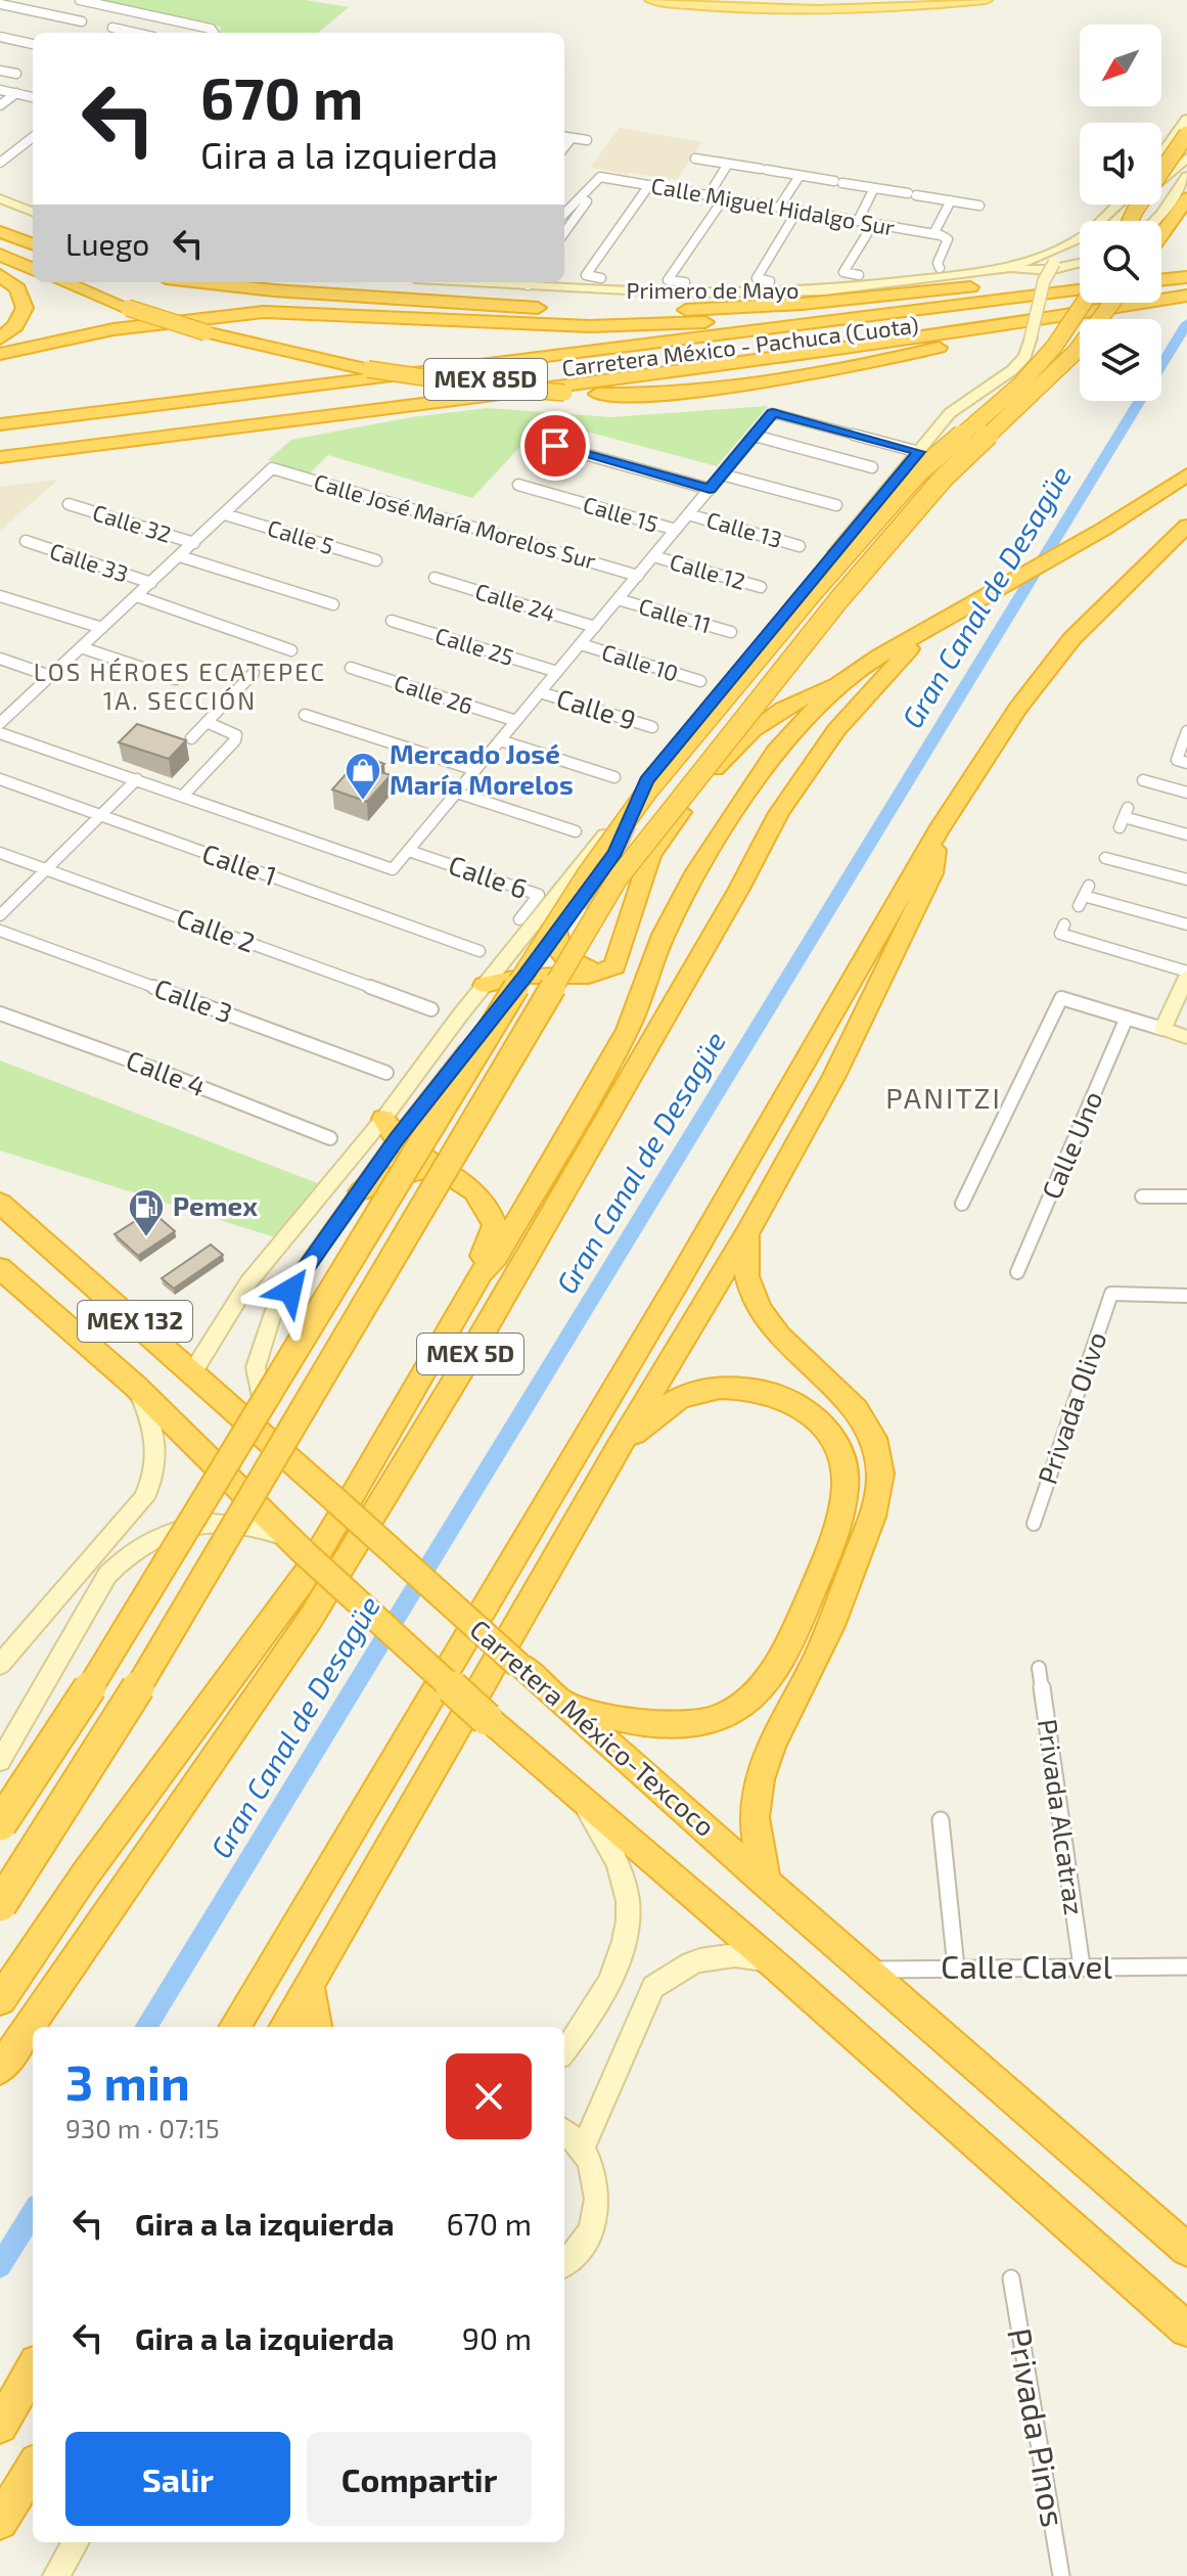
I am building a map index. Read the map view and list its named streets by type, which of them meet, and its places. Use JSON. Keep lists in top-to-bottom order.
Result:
{
  "streets": {
    "highway": [
      "Carretera México - Pachuca (Cuota)",
      "MEX 85D",
      "MEX 132",
      "MEX 5D",
      "Carretera México-Texcoco"
    ],
    "main road": ["Primero de Mayo"],
    "street": [
      "Calle Miguel Hidalgo Sur",
      "Calle 15",
      "Calle José María Morelos Sur",
      "Calle 32",
      "Calle 13",
      "Calle 5",
      "Calle 33",
      "Calle 12",
      "Calle 24",
      "Calle 11",
      "Calle 25",
      "Calle 10",
      "Calle 26",
      "Calle 9",
      "Calle 1",
      "Calle 6",
      "Calle 2",
      "Calle 3",
      "Calle 4",
      "Calle Uno",
      "Privada Olivo",
      "Privada Alcatraz",
      "Calle Clavel",
      "Privada Pinos"
    ]
  },
  "crossings": [
    ["Calle José María Morelos Sur", "Calle 5"],
    ["Carretera México-Texcoco", "Calle Clavel"],
    ["Privada Alcatraz", "Calle Clavel"]
  ],
  "districts": ["LOS HÉROES ECATEPEC 1A. SECCIÓN", "PANITZI"],
  "water": ["Gran Canal de Desagüe"],
  "places": {
    "shop": ["Mercado José María Morelos"],
    "fuel station": ["Pemex"]
  },
  "north": "bottom left",
  "page": {
    "turn": ["670 m", "Gira a la izquierda"],
    "then": "Luego",
    "heading": ["3 min", "930 m · 07:15"],
    "list": [
      {
        "name": "Gira a la izquierda",
        "value": "670 m"
      },
      {
        "name": "Gira a la izquierda",
        "value": "90 m"
      }
    ],
    "buttons": ["Salir", "Compartir"]
  }
}
